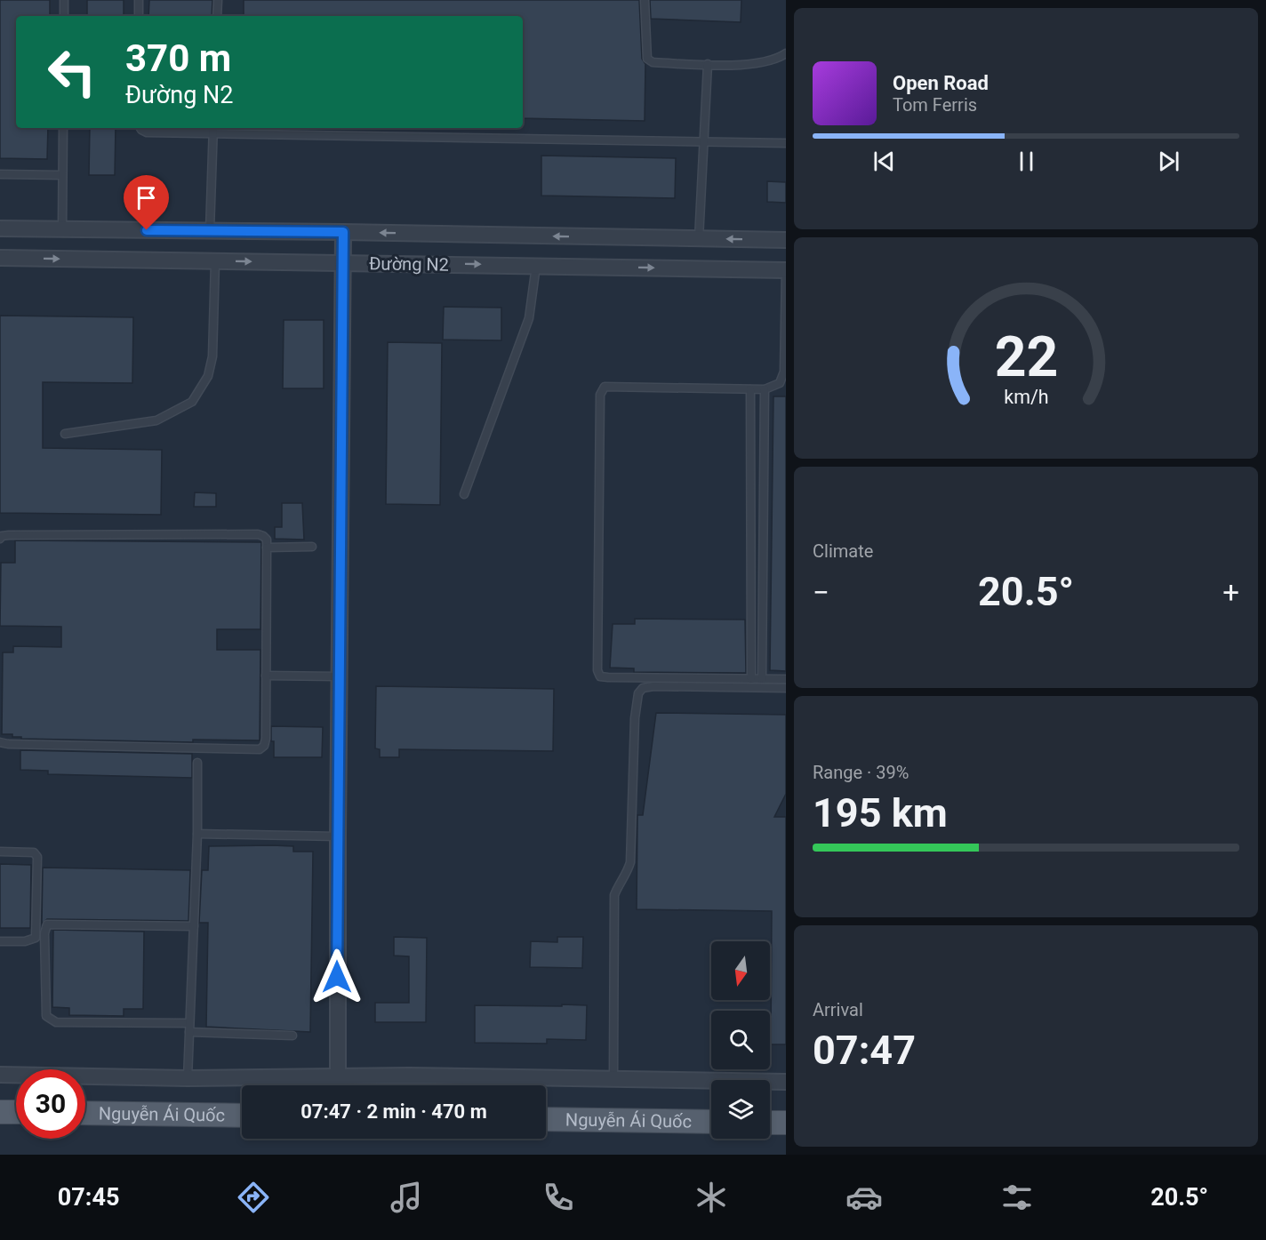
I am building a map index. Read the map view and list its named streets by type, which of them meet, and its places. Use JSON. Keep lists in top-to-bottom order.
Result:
{
  "streets": {
    "main road": ["Nguyễn Ái Quốc"],
    "street": ["Đường N2"]
  },
  "north": "bottom",
  "page": {
    "turn": ["370 m", "Đường N2"],
    "song": ["Open Road", "Tom Ferris"],
    "tile": [
      "Climate",
      ["Range · 39%", "195 km"],
      ["Arrival", "07:47"]
    ],
    "heat": ["−", "20.5°", "+"],
    "limit": "30",
    "trip": "07:47 · 2 min · 470 m",
    "tabs": ["07:45", "20.5°"],
    "gauge": ["22", "km/h"]
  }
}
